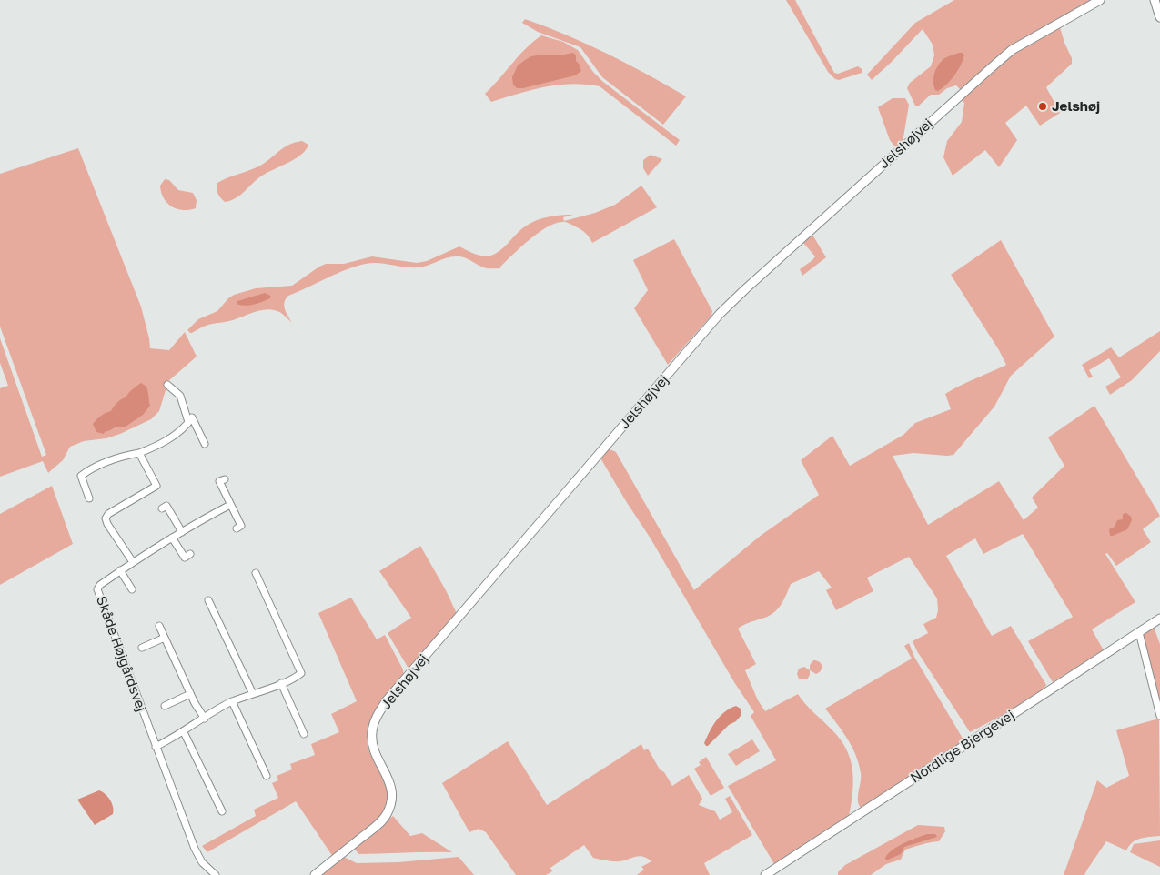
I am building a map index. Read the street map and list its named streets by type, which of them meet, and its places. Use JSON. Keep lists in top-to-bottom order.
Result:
{
  "streets": {
    "street": ["Jelshøjvej", "Skåde Højgårdsvej", "Nordlige Bjergevej"]
  },
  "places": ["Jelshøj"]
}
